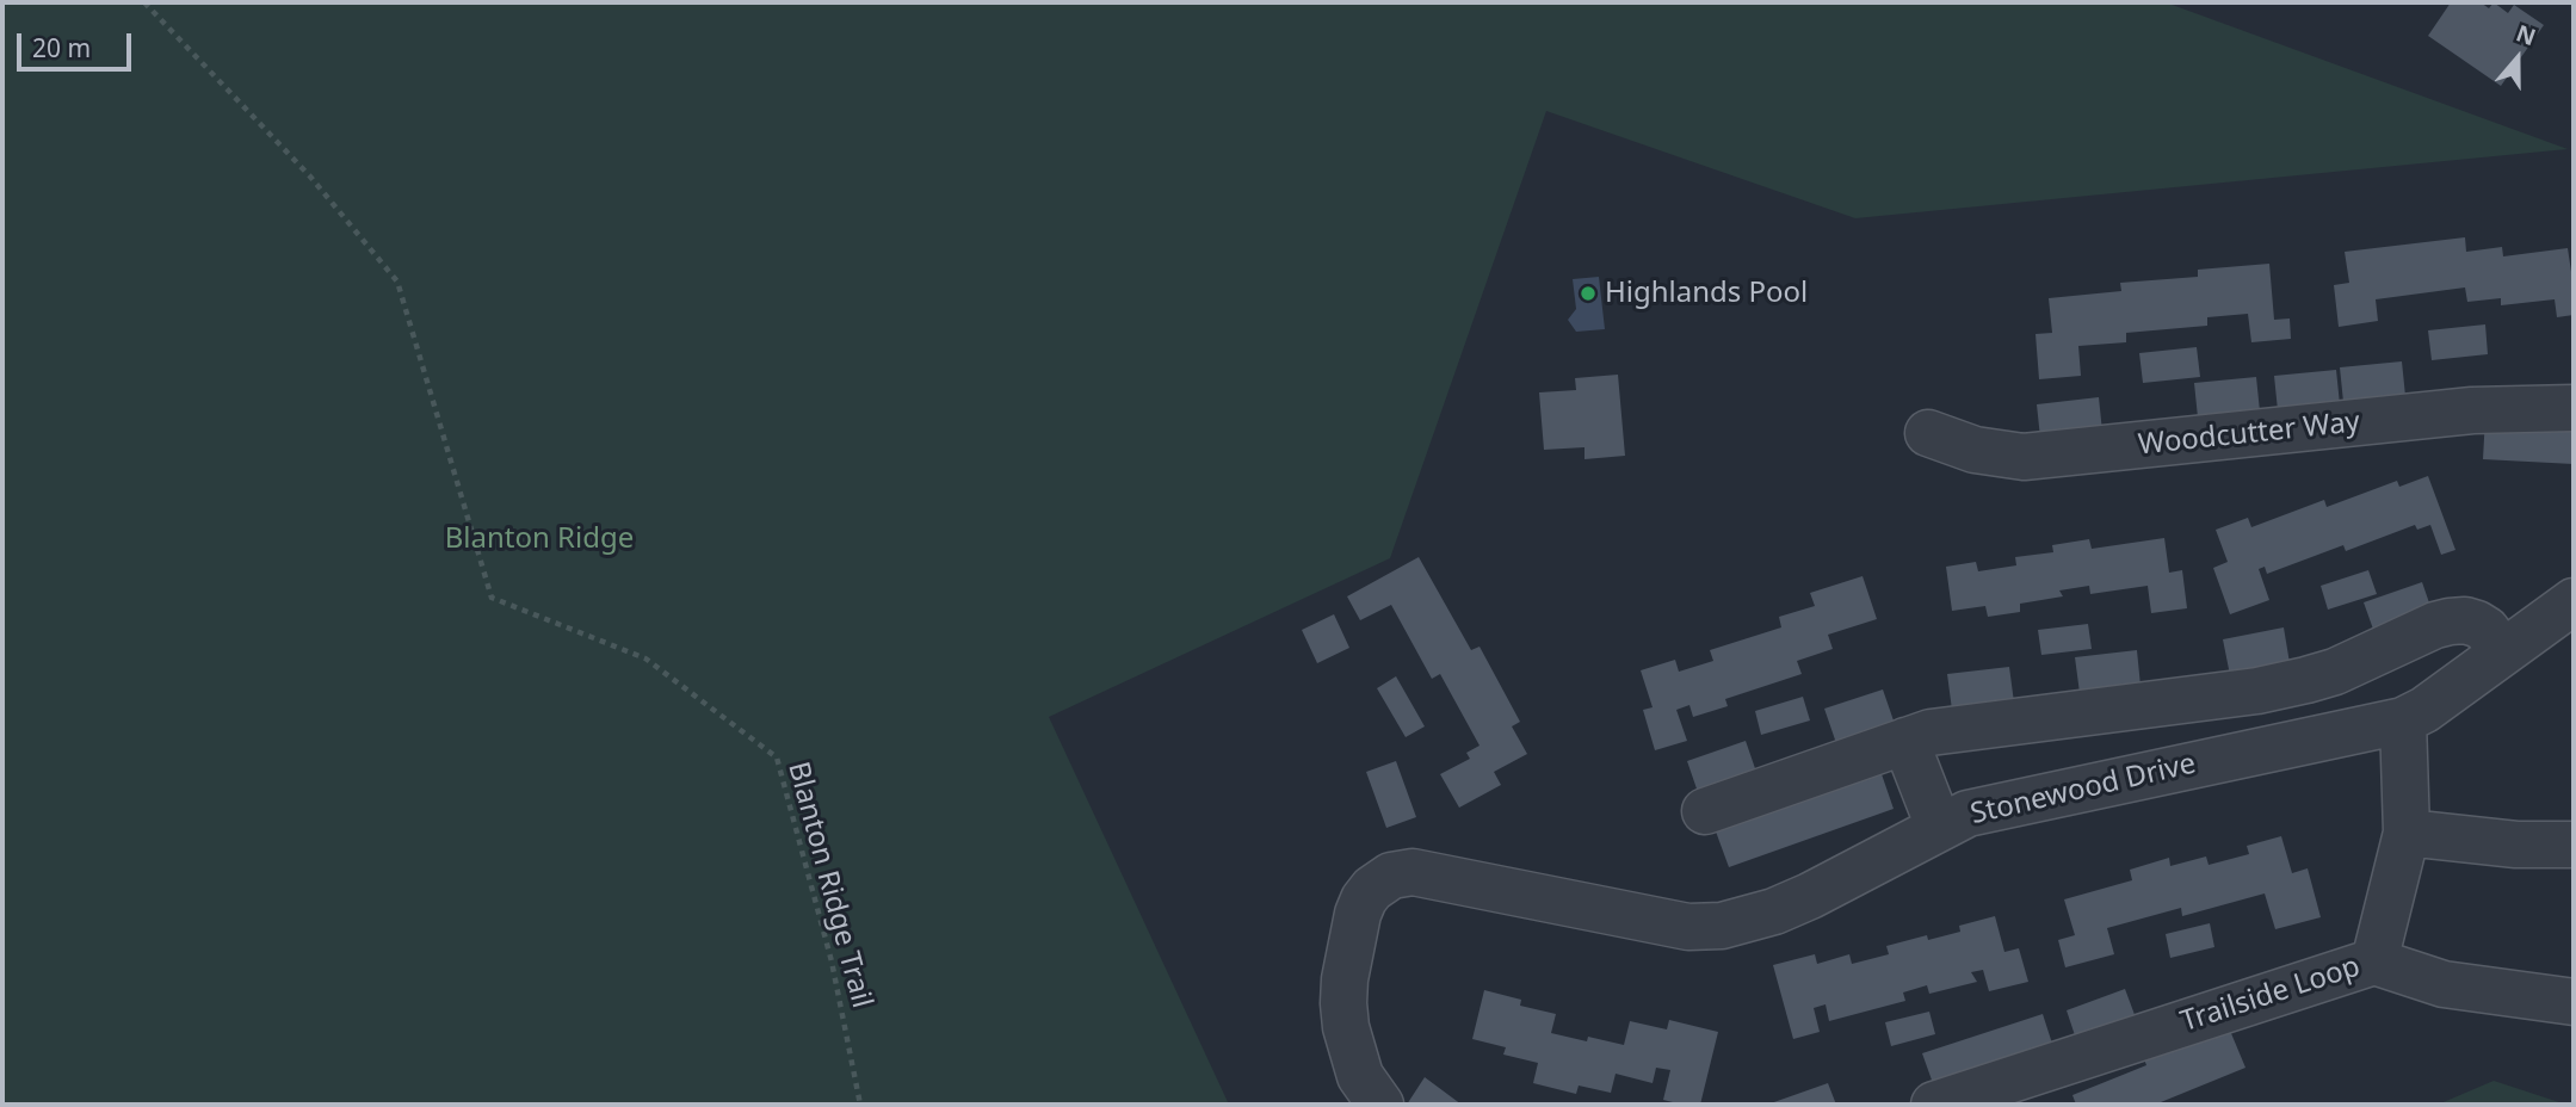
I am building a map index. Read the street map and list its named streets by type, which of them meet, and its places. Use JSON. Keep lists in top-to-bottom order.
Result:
{
  "streets": {
    "street": ["Woodcutter Way", "Stonewood Drive", "Trailside Loop"],
    "path": ["Blanton Ridge Trail"]
  },
  "crossings": [
    ["Stonewood Drive", "Trailside Loop"]
  ],
  "parks": ["Blanton Ridge"],
  "places": ["Highlands Pool"],
  "scale_bar": "20 m",
  "north": "top"
}
